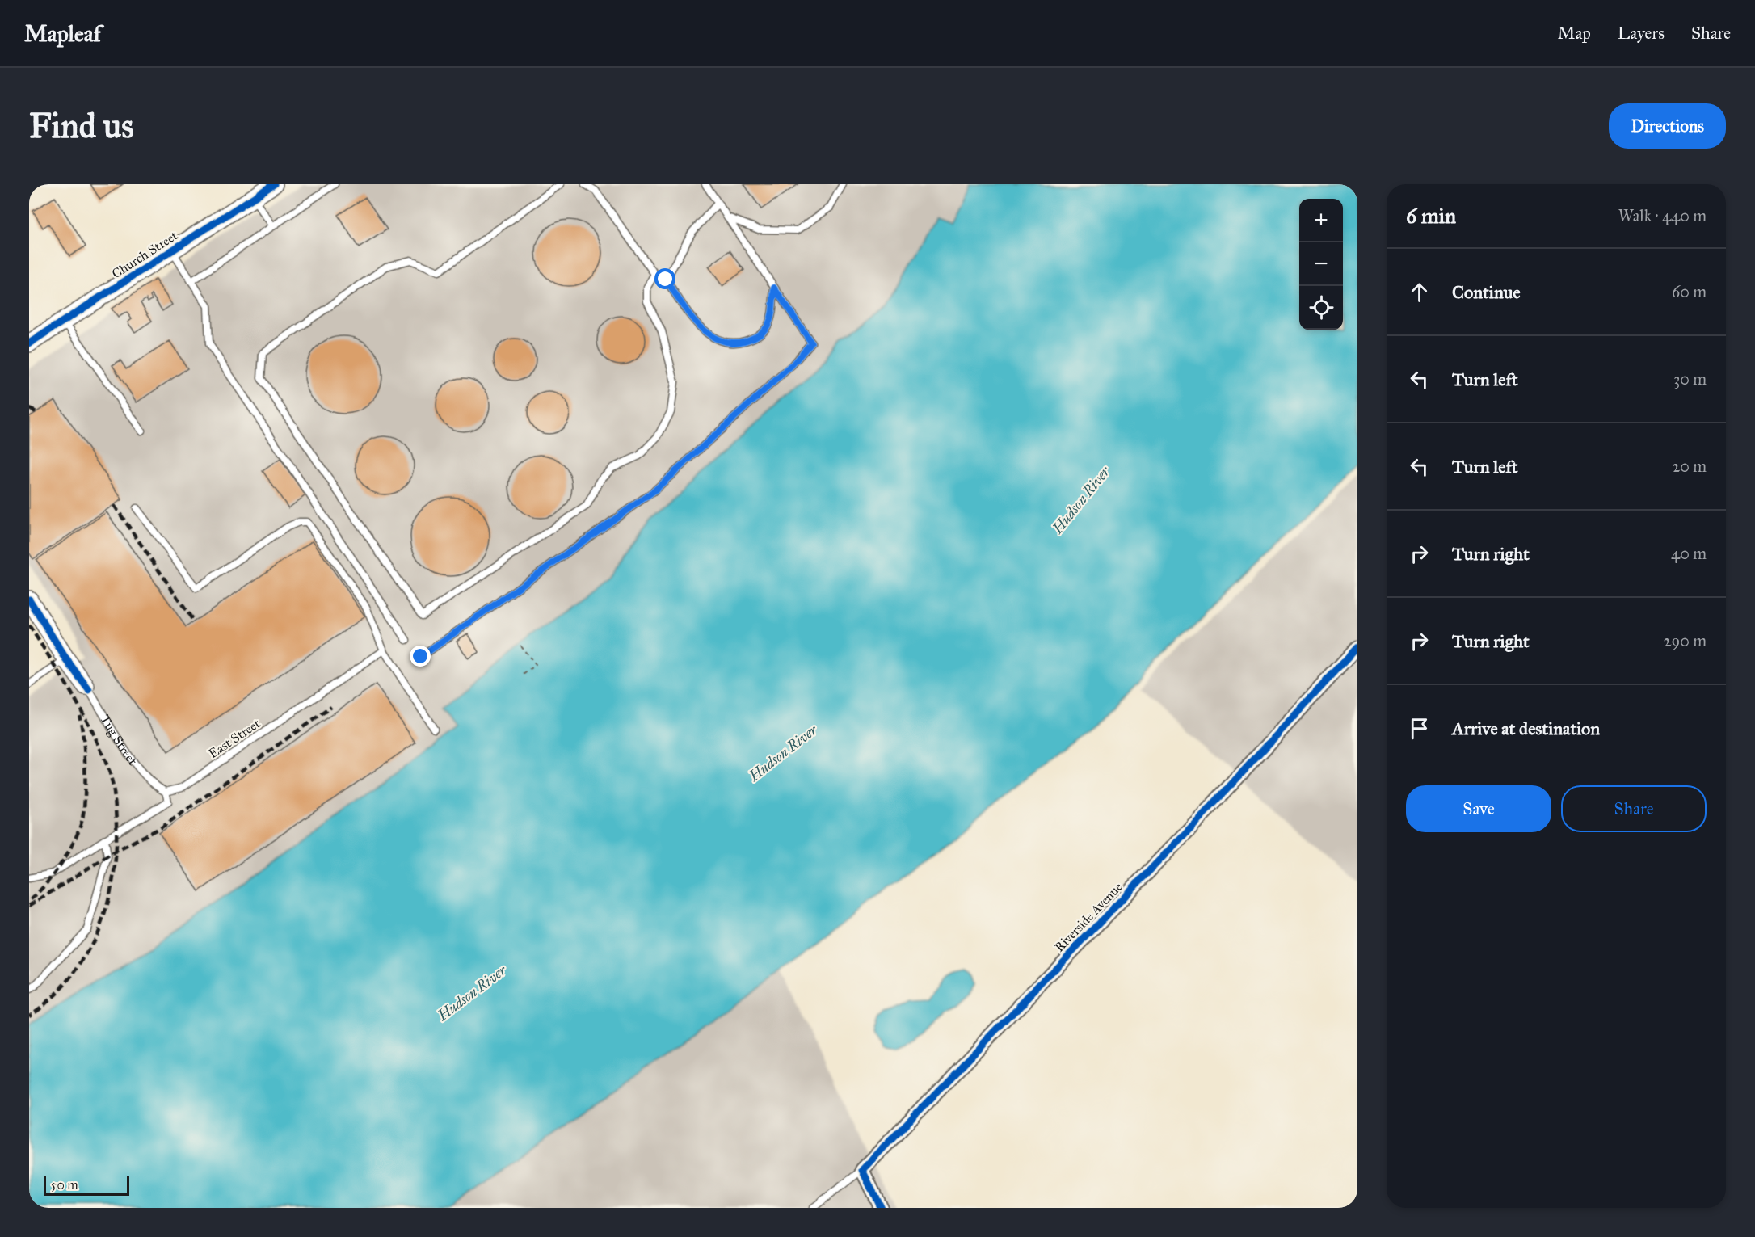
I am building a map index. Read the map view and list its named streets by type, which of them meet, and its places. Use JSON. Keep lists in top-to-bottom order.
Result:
{
  "streets": {
    "street": ["Church Street", "Tug Street", "Riverside Avenue"],
    "lane": ["East Street"]
  },
  "crossings": [
    ["East Street", "Tug Street"]
  ],
  "water": ["Hudson River"],
  "scale_bar": "50 m",
  "page": {
    "header": "Mapleaf",
    "nav": ["Map", "Layers", "Share"],
    "buttons": [
      "Directions",
      ["Save", "Share"]
    ],
    "title": "Find us",
    "heading": ["6 min", "Walk · 440 m"],
    "map_buttons": ["+", "−"],
    "list": [
      ["Continue", "60 m"],
      ["Turn left", "30 m"],
      ["Turn left", "20 m"],
      ["Turn right", "40 m"],
      ["Turn right", "290 m"],
      "Arrive at destination"
    ],
    "scale": "50 m"
  }
}
